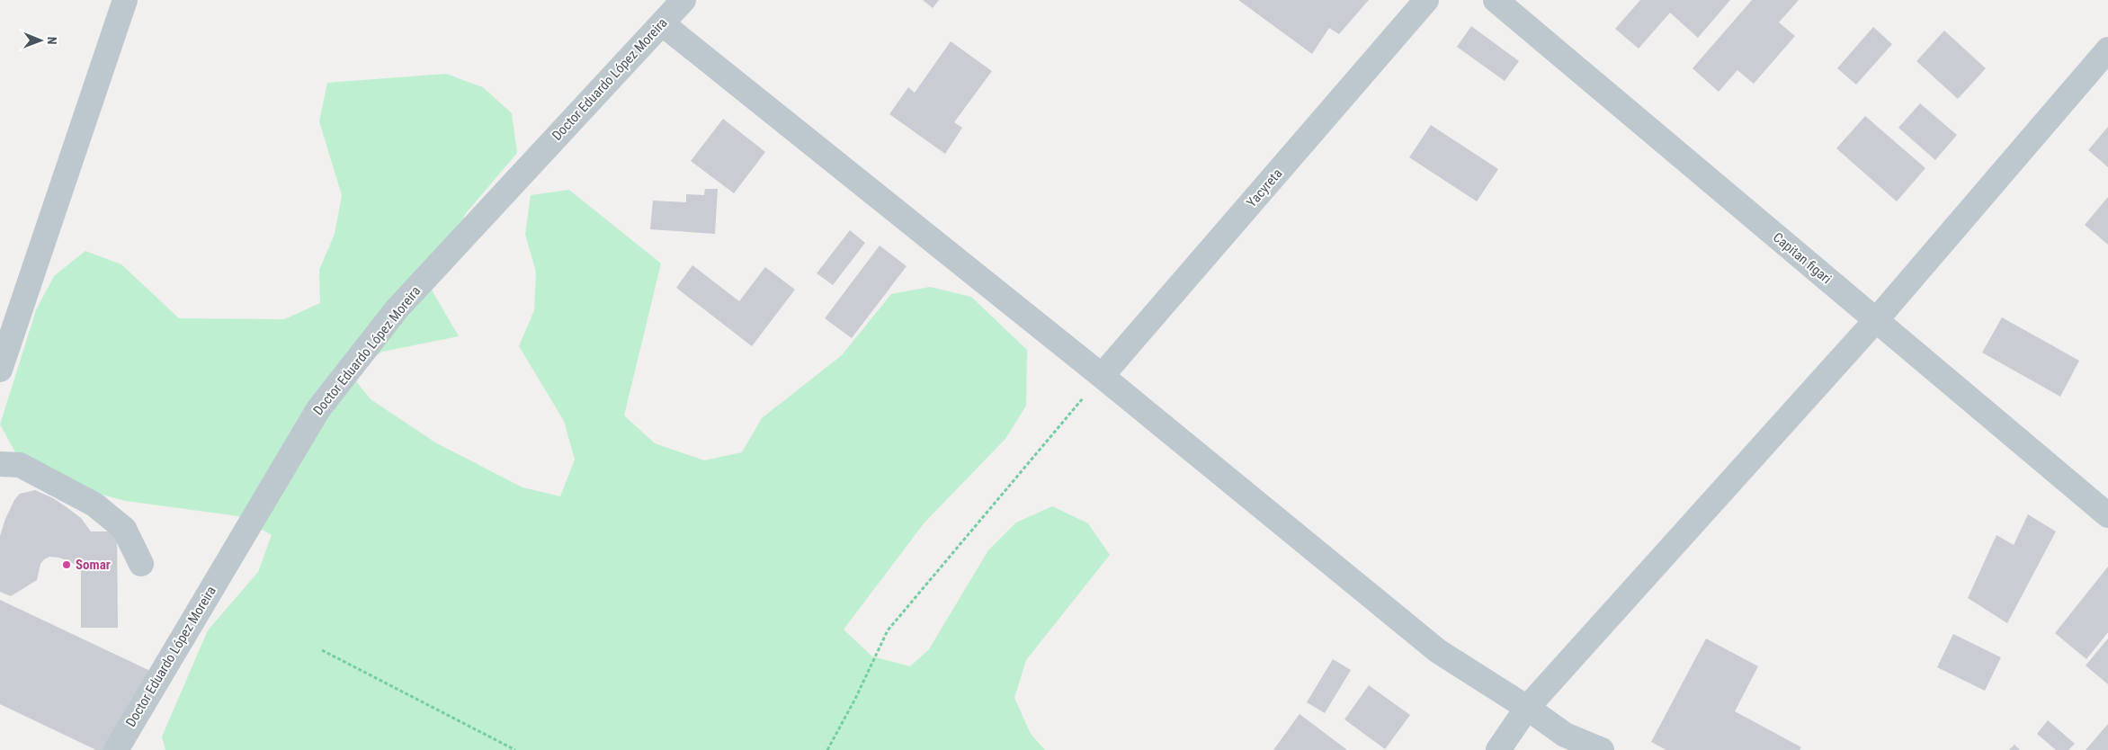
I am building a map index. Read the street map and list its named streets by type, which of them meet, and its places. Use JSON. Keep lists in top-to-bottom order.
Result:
{
  "streets": {
    "street": ["Doctor Eduardo López Moreira", "Yacyreta", "Capitan figari"]
  },
  "places": ["Somar"],
  "north": "right"
}
